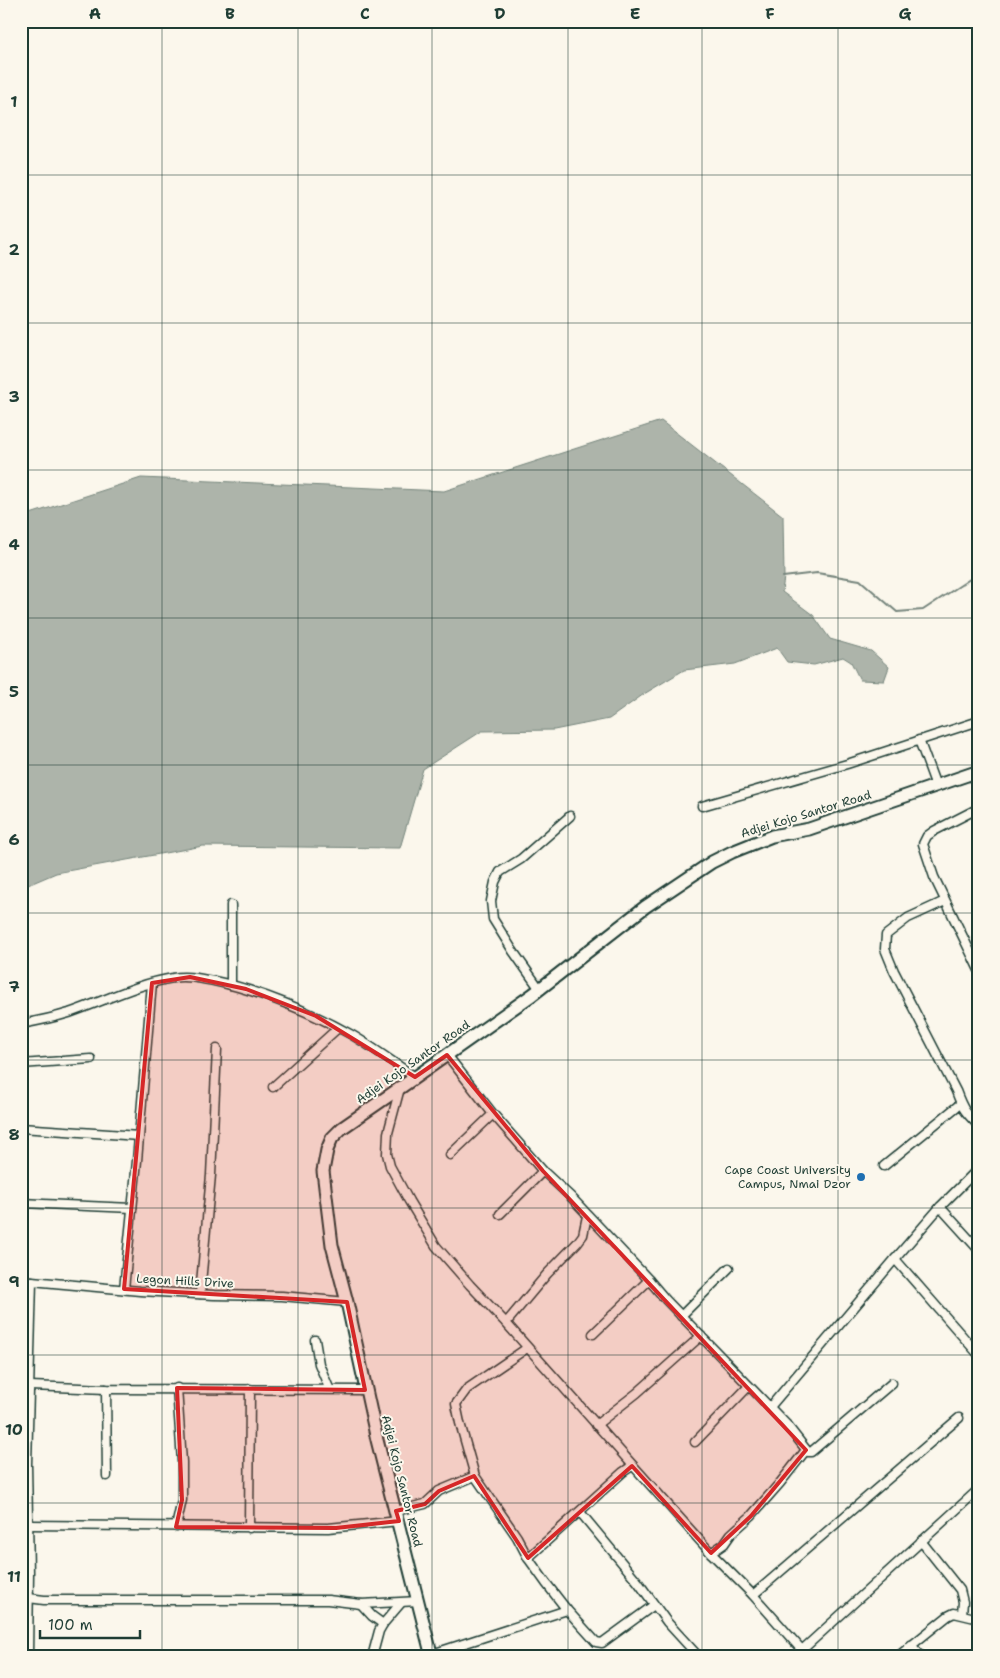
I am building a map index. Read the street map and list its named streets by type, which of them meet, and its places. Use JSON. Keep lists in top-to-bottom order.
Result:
{
  "streets": {
    "street": ["Adjei Kojo Santor Road", "Legon Hills Drive"]
  },
  "crossings": [
    ["Adjei Kojo Santor Road", "Legon Hills Drive"]
  ],
  "places": ["Cape Coast University Campus, Nmai Dzor"],
  "scale_bar": "100 m",
  "grid": {
    "columns": [
      "A",
      "B",
      "C",
      "D",
      "E",
      "F",
      "G"
    ],
    "rows": [
      "1",
      "2",
      "3",
      "4",
      "5",
      "6",
      "7",
      "8",
      "9",
      "10",
      "11"
    ]
  }
}
